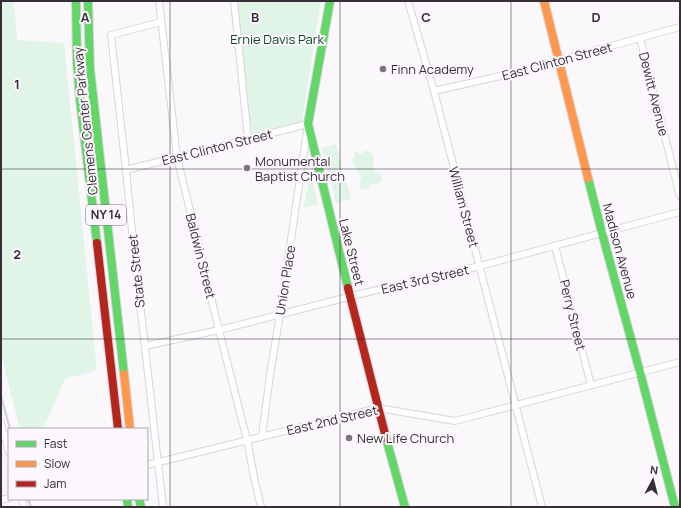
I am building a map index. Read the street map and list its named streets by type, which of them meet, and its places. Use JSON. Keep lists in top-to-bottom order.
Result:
{
  "streets": {
    "main road": [
      "Clemens Center Parkway",
      "NY 14",
      "Madison Avenue",
      "Lake Street"
    ],
    "street": [
      "East Clinton Street",
      "Dewitt Avenue",
      "William Street",
      "Baldwin Street",
      "State Street",
      "East 3rd Street",
      "Union Place",
      "Perry Street",
      "East 2nd Street"
    ]
  },
  "crossings": [
    ["East Clinton Street", "Dewitt Avenue"],
    ["East Clinton Street", "William Street"],
    ["East Clinton Street", "Madison Avenue"],
    ["East Clinton Street", "Lake Street"],
    ["East Clinton Street", "Baldwin Street"],
    ["East Clinton Street", "State Street"],
    ["East Clinton Street", "Union Place"],
    ["William Street", "East 3rd Street"],
    ["William Street", "East 2nd Street"],
    ["Madison Avenue", "East 3rd Street"],
    ["Madison Avenue", "East 2nd Street"],
    ["Lake Street", "East 3rd Street"],
    ["Lake Street", "Union Place"],
    ["Lake Street", "East 2nd Street"],
    ["Baldwin Street", "State Street"],
    ["Baldwin Street", "East 3rd Street"],
    ["Baldwin Street", "East 2nd Street"],
    ["State Street", "East 3rd Street"],
    ["State Street", "East 2nd Street"],
    ["East 3rd Street", "Union Place"],
    ["East 3rd Street", "Perry Street"],
    ["Union Place", "East 2nd Street"],
    ["Perry Street", "East 2nd Street"]
  ],
  "parks": ["Ernie Davis Park"],
  "places": ["Finn Academy", "Monumental Baptist Church", "New Life Church"],
  "legend": ["Fast", "Slow", "Jam"],
  "north": "top",
  "grid": {
    "columns": [
      "A",
      "B",
      "C",
      "D"
    ],
    "rows": ["1", "2"]
  }
}
